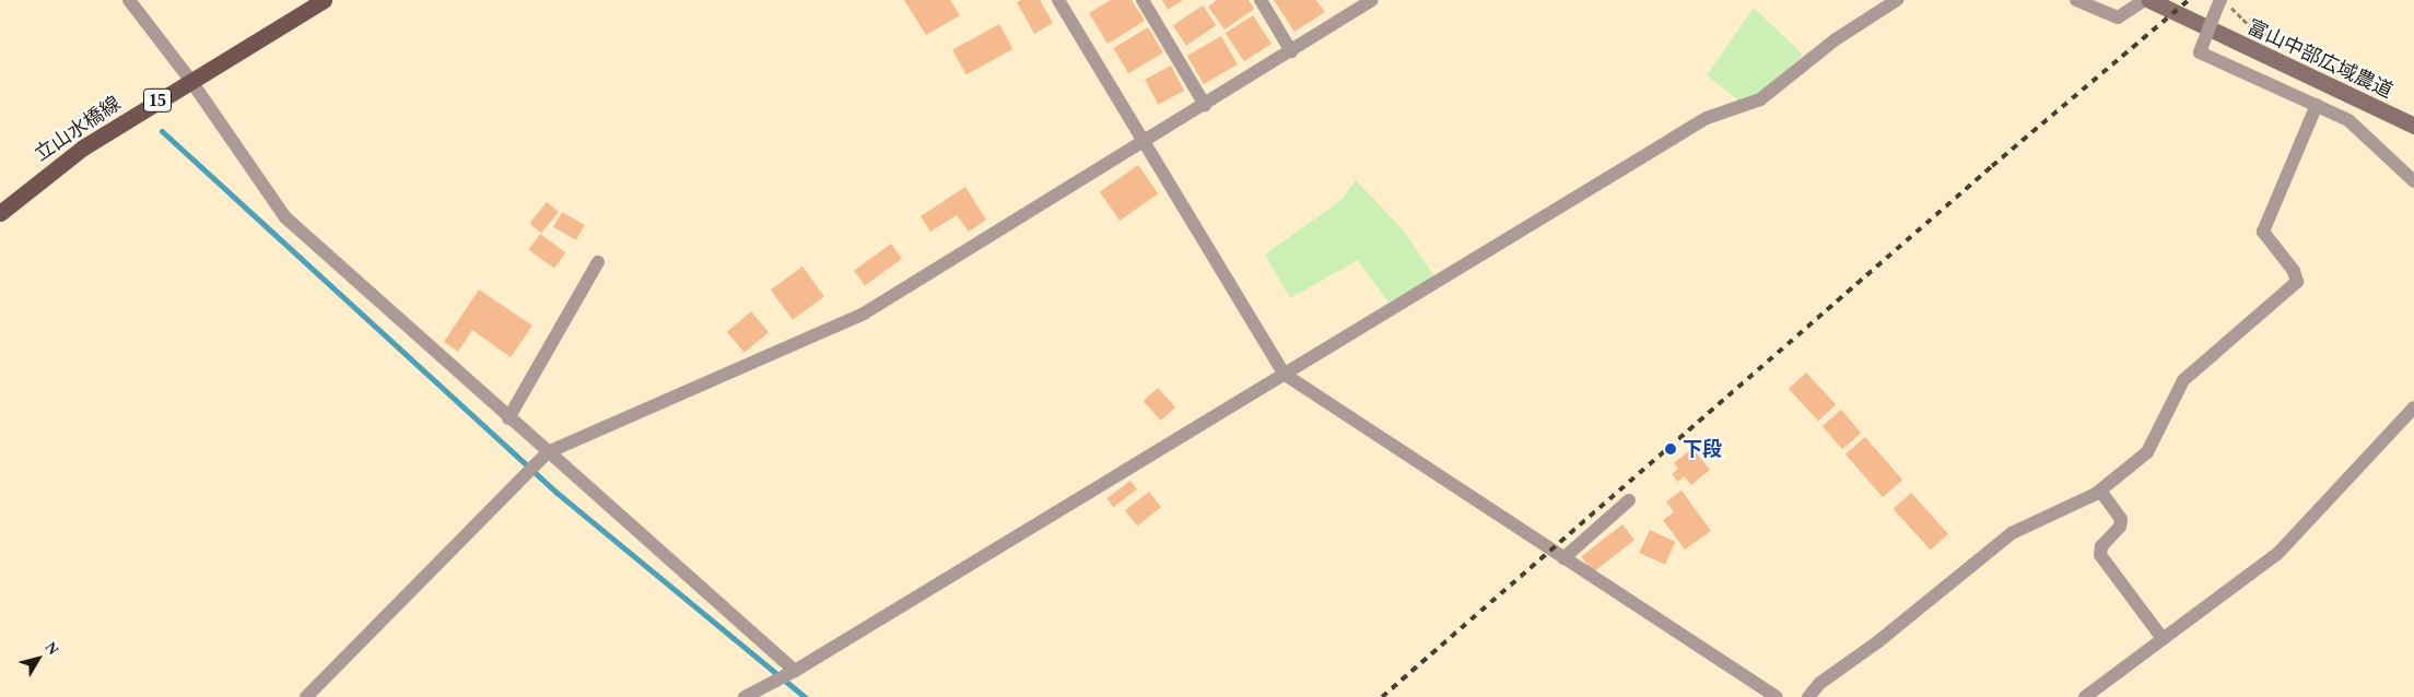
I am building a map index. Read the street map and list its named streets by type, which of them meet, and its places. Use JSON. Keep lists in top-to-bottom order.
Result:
{
  "streets": {
    "main road": ["15", "立山水橋線"],
    "street": ["富山中部広域農道"]
  },
  "places": ["下段"],
  "north": "top right"
}
